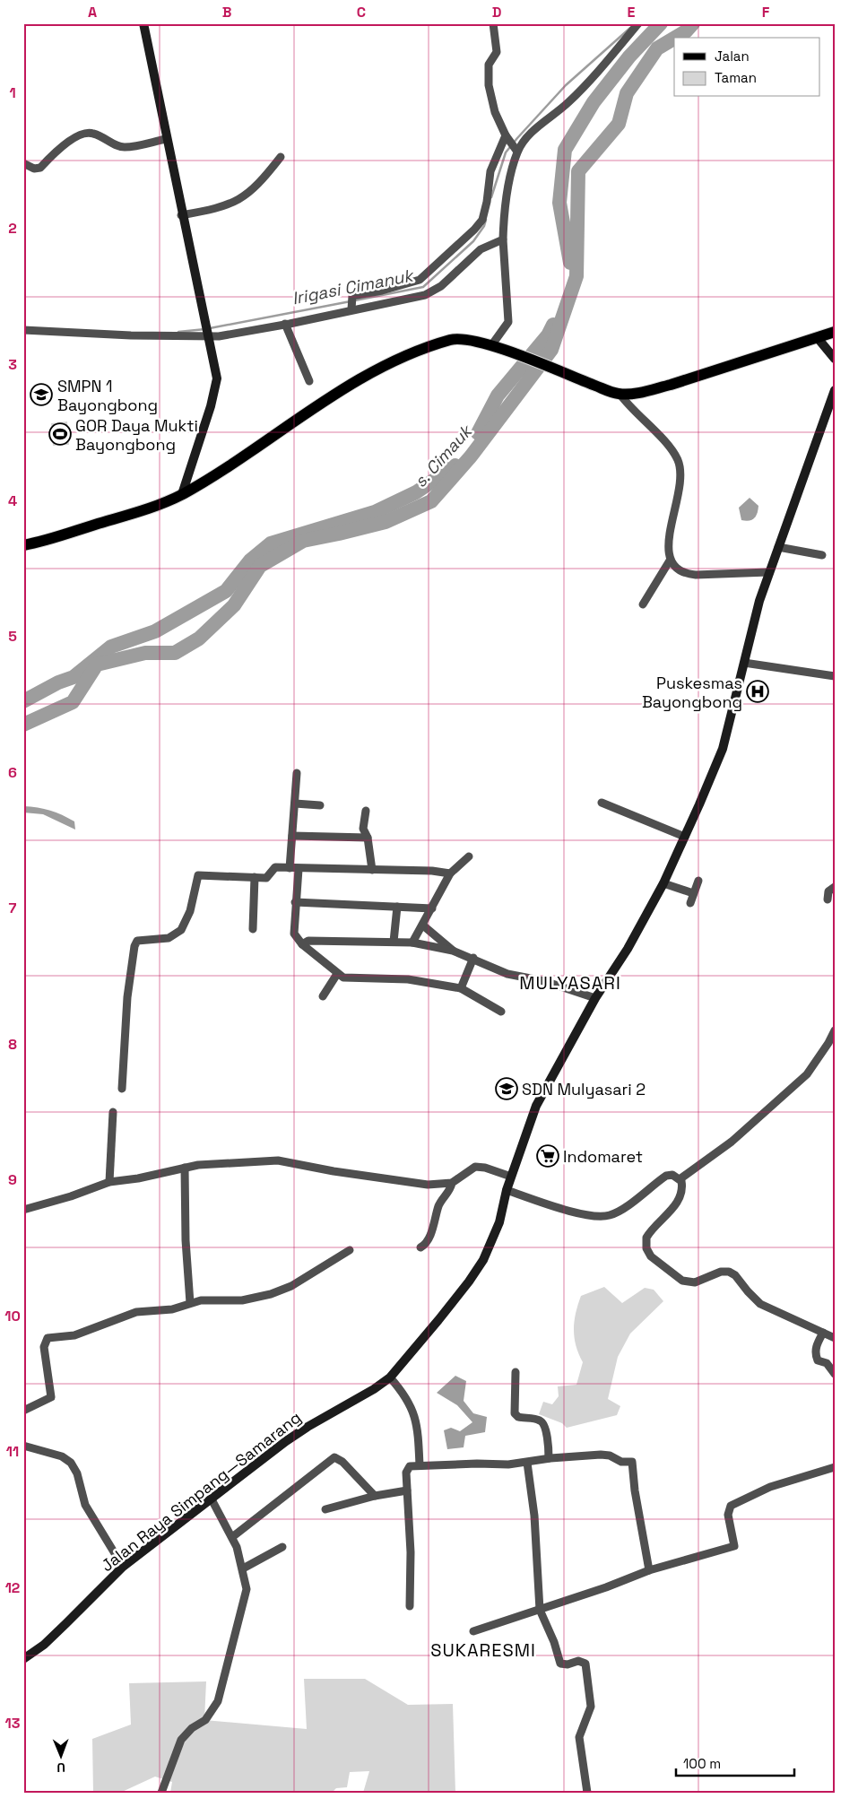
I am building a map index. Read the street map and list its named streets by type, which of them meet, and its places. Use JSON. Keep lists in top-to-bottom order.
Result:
{
  "streets": {
    "main road": ["Jalan Raya Simpang—Samarang"]
  },
  "districts": ["MULYASARI", "SUKARESMI"],
  "water": ["Irigasi Cimanuk", "s. Cimauk"],
  "places": {
    "school or university": ["SMPN 1 Bayongbong", "SDN Mulyasari 2"],
    "sports": ["GOR Daya Mukti Bayongbong"],
    "hospital": ["Puskesmas Bayongbong"],
    "supermarket": ["Indomaret"]
  },
  "legend": ["Jalan", "Taman"],
  "scale_bar": "100 m",
  "north": "bottom",
  "grid": {
    "columns": [
      "A",
      "B",
      "C",
      "D",
      "E",
      "F"
    ],
    "rows": [
      "1",
      "2",
      "3",
      "4",
      "5",
      "6",
      "7",
      "8",
      "9",
      "10",
      "11",
      "12",
      "13"
    ]
  }
}
